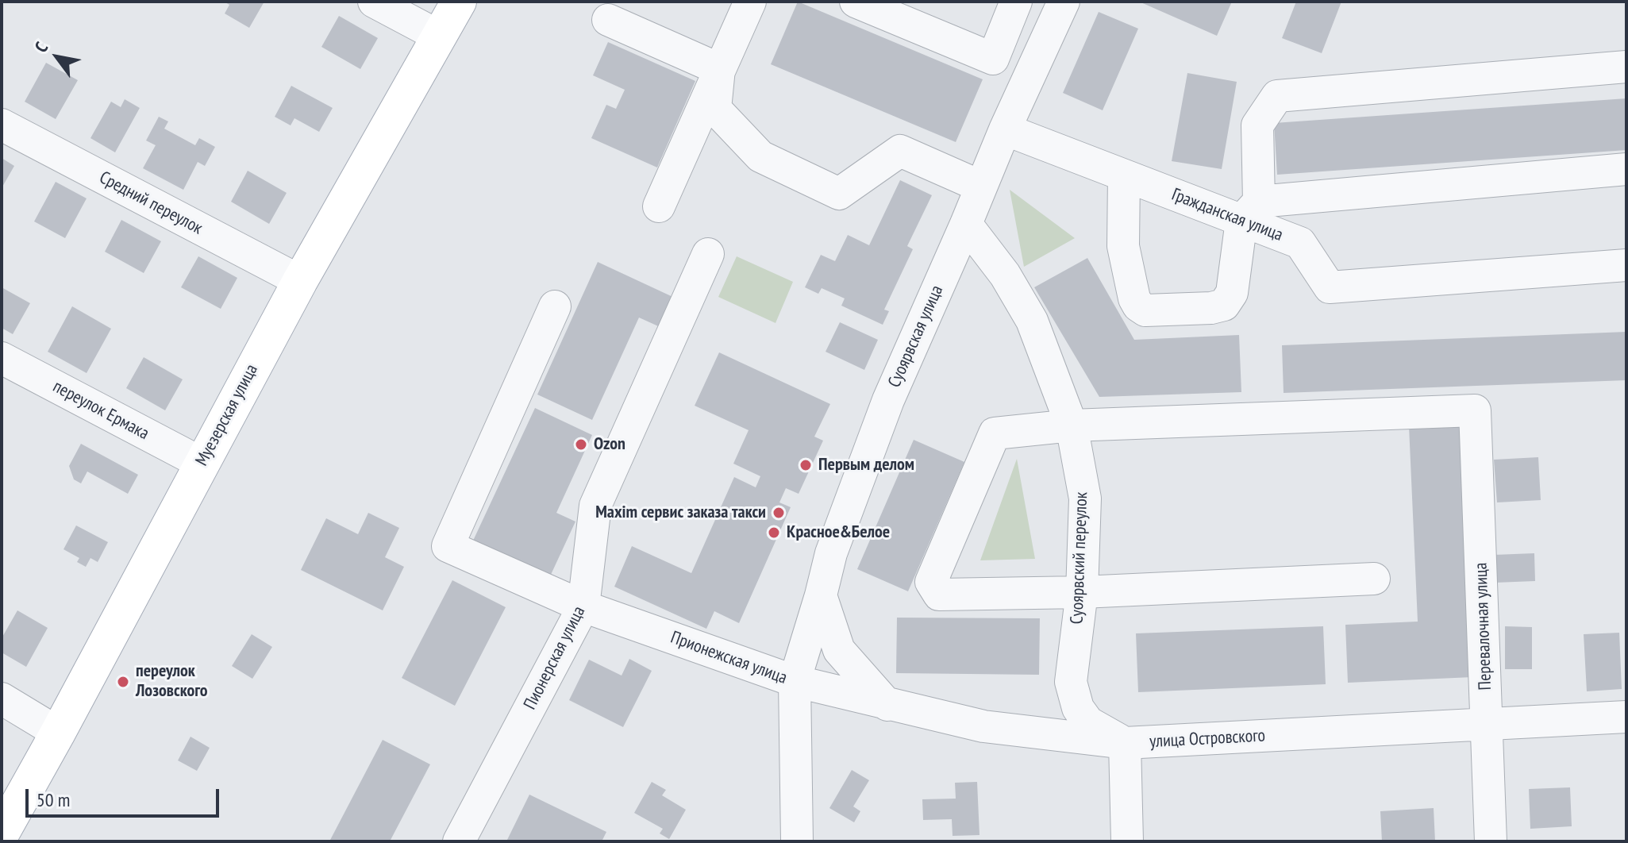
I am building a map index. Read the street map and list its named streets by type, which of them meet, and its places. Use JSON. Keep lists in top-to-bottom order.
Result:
{
  "streets": {
    "main road": ["Муезерская улица"],
    "street": [
      "Средний переулок",
      "Гражданская улица",
      "Суоярвская улица",
      "переулок Ермака",
      "Суоярвский переулок",
      "Перевалочная улица",
      "Пионерская улица",
      "Прионежская улица",
      "улица Островского"
    ]
  },
  "crossings": [
    ["Средний переулок", "Муезерская улица"],
    ["Гражданская улица", "Суоярвская улица"],
    ["Суоярвская улица", "Суоярвский переулок"],
    ["Суоярвская улица", "Прионежская улица"],
    ["Суоярвская улица", "улица Островского"],
    ["переулок Ермака", "Муезерская улица"],
    ["Суоярвский переулок", "Перевалочная улица"],
    ["Суоярвский переулок", "улица Островского"],
    ["Перевалочная улица", "улица Островского"],
    ["Пионерская улица", "Прионежская улица"],
    ["Прионежская улица", "улица Островского"]
  ],
  "places": [
    "Ozon",
    "Первым делом",
    "Maxim сервис заказа такси",
    "Красное&Белое",
    "переулок Лозовского"
  ],
  "scale_bar": "50 m",
  "north": "top left"
}
